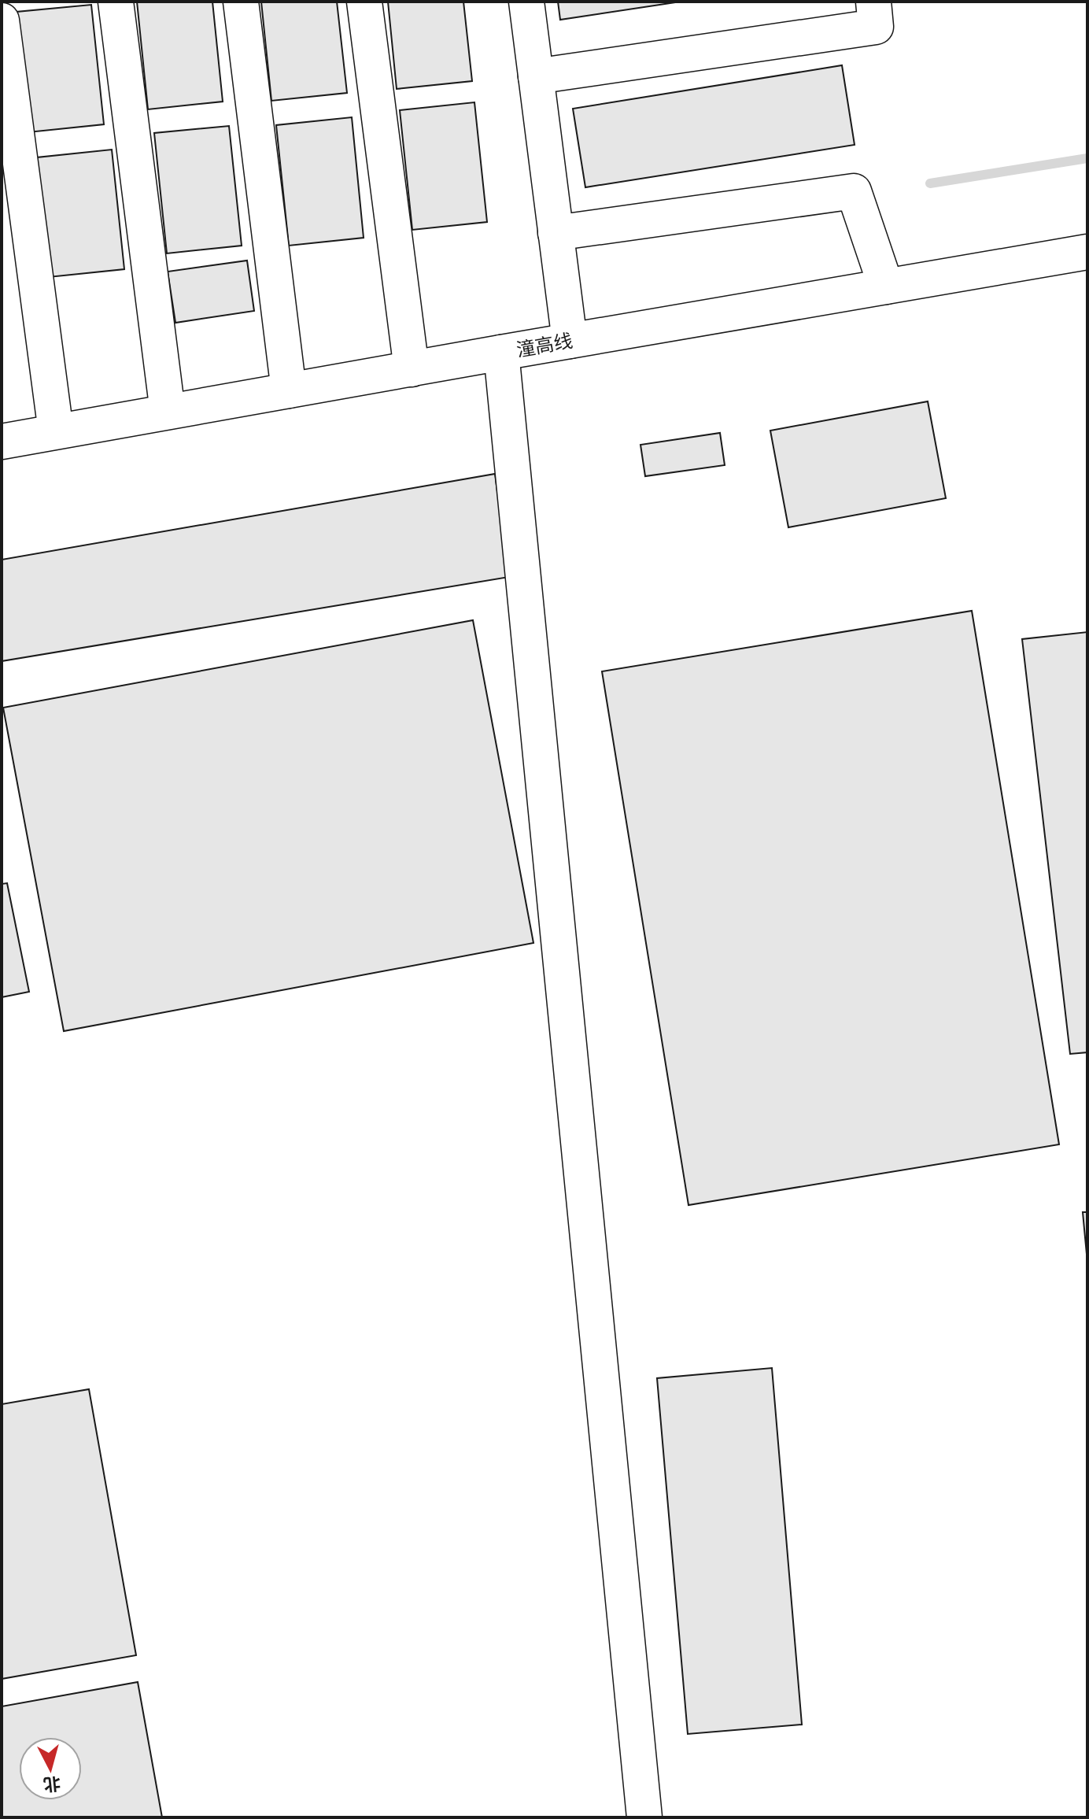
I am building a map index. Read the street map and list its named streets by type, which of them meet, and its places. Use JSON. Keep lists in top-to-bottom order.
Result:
{
  "streets": {
    "street": ["潼高线"]
  },
  "north": "bottom"
}
